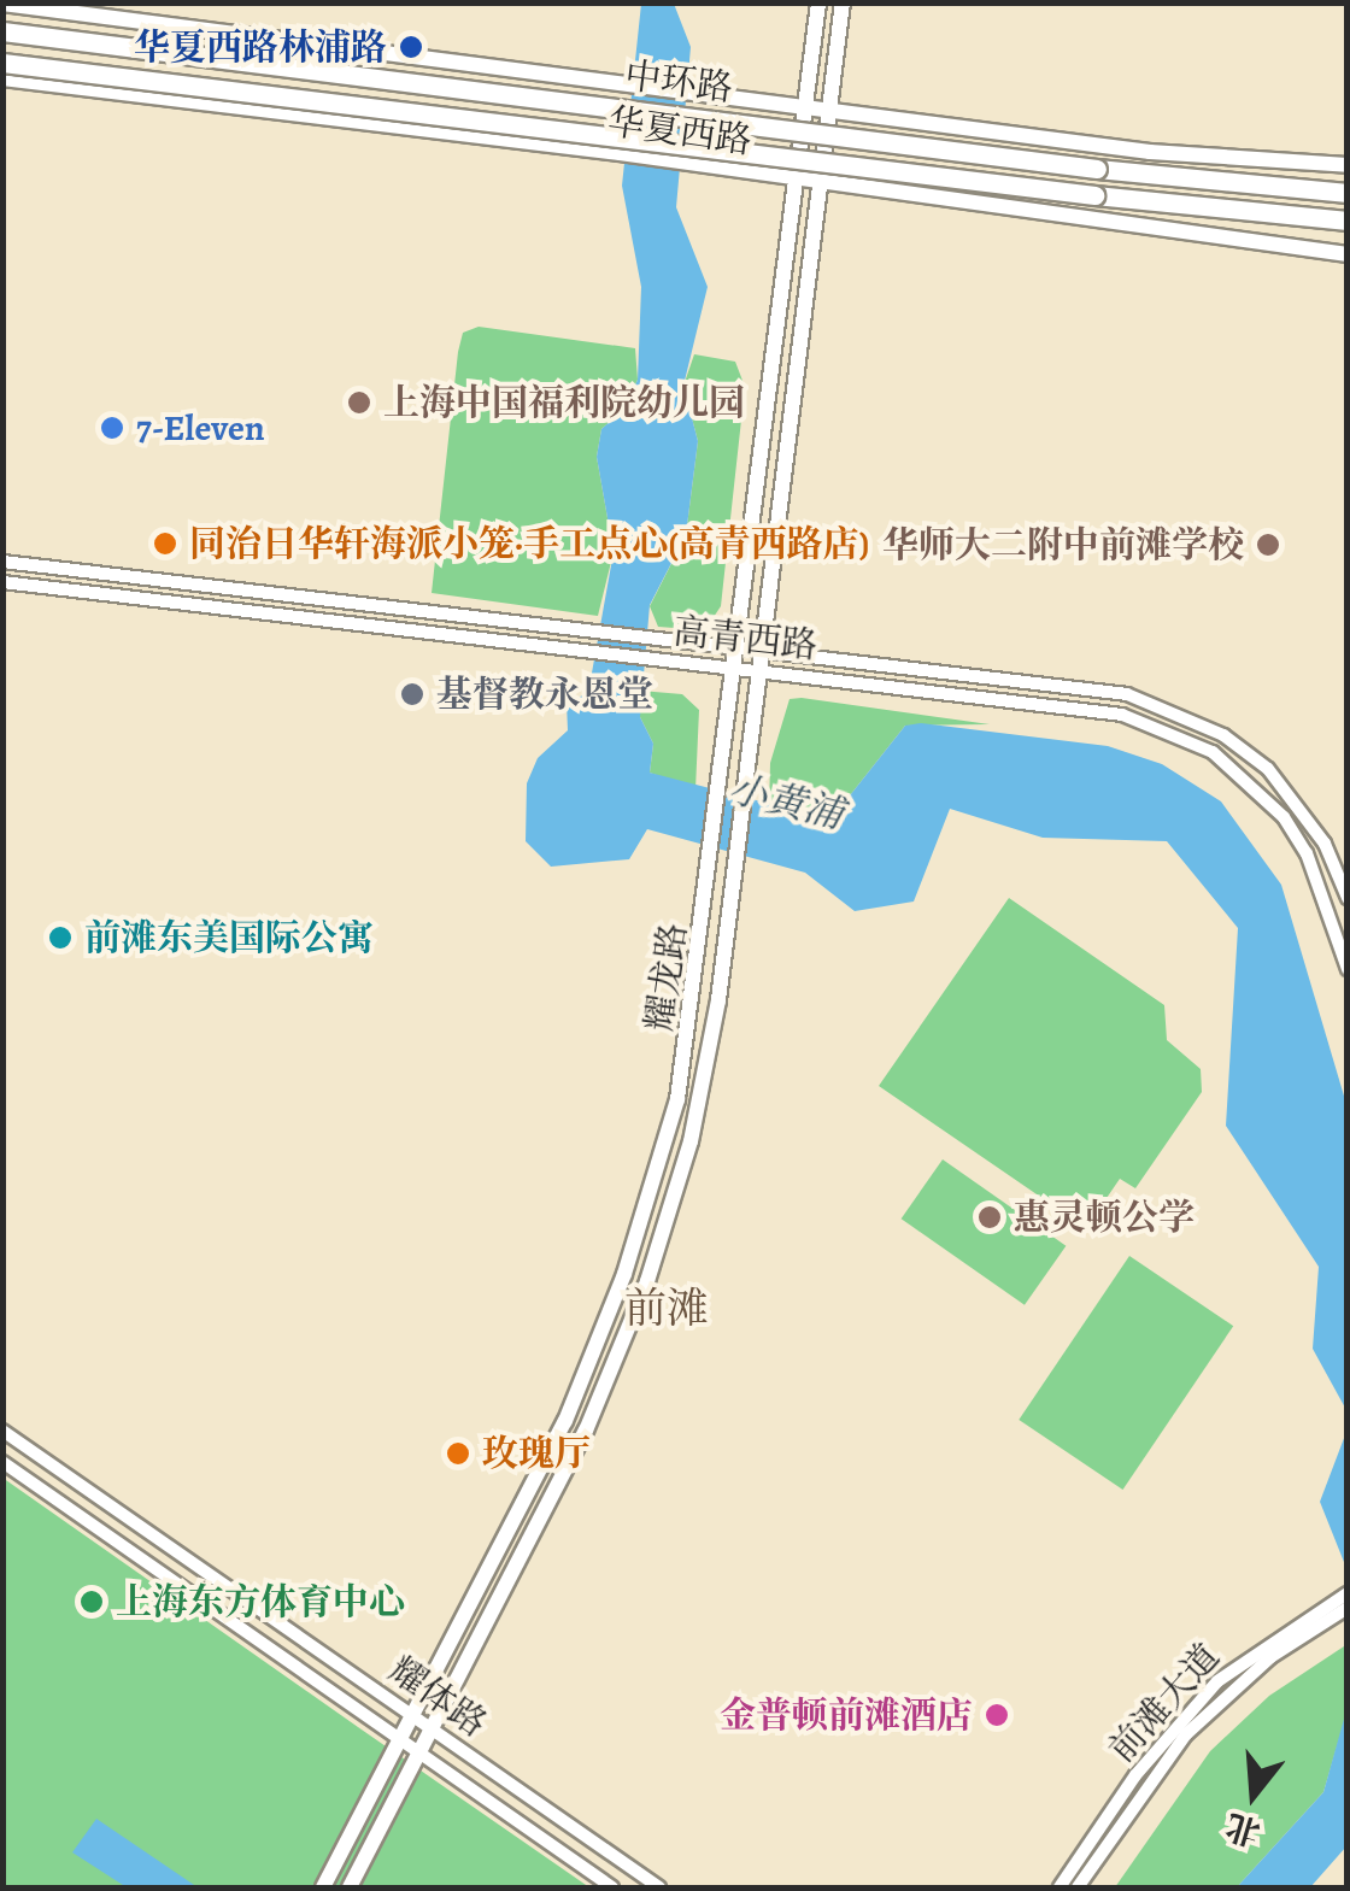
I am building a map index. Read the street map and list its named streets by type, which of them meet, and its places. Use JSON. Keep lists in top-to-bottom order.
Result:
{
  "streets": {
    "highway": ["中环路"],
    "main road": ["华夏西路", "耀龙路"],
    "street": ["高青西路", "耀体路", "前滩大道"]
  },
  "crossings": [
    ["华夏西路", "耀龙路"],
    ["高青西路", "耀龙路"],
    ["耀龙路", "耀体路"]
  ],
  "districts": ["前滩"],
  "water": ["小黄浦"],
  "places": [
    "华夏西路林浦路",
    "上海中国福利院幼儿园",
    "7-Eleven",
    "同治日华轩海派小笼·手工点心(高青西路店)",
    "华师大二附中前滩学校",
    "基督教永恩堂",
    "前滩东美国际公寓",
    "惠灵顿公学",
    "玫瑰厅",
    "上海东方体育中心",
    "金普顿前滩酒店"
  ],
  "north": "bottom"
}
